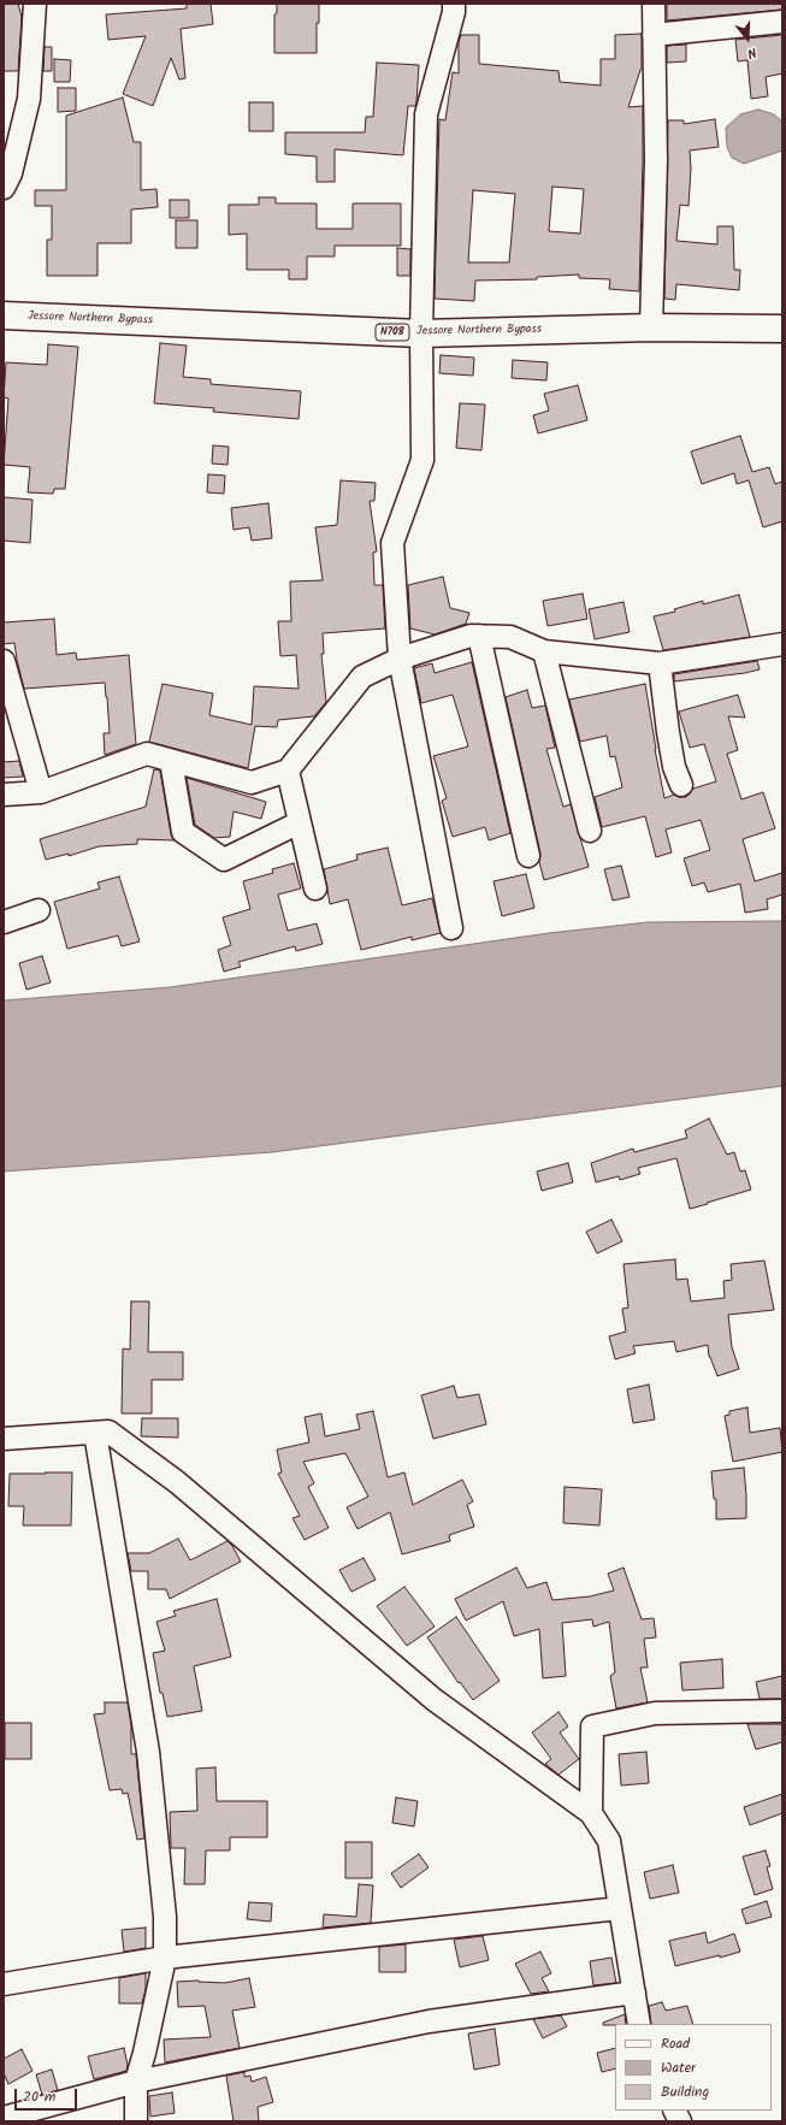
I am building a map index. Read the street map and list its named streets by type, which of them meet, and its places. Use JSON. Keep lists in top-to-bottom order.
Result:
{
  "streets": {
    "highway": ["Jessore Northern Bypass", "N708"]
  },
  "legend": ["Road", "Water", "Building"],
  "scale_bar": "20 m",
  "north": "bottom"
}
